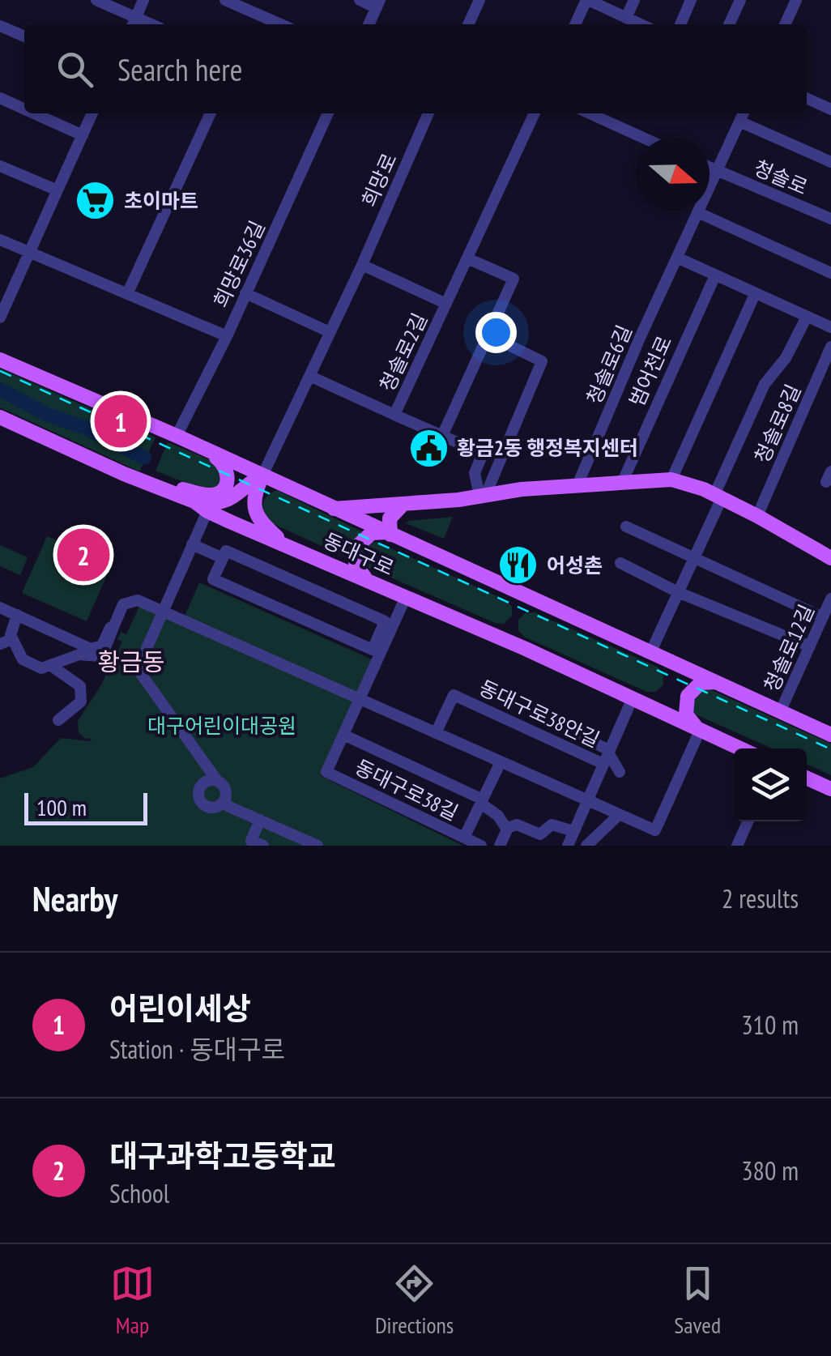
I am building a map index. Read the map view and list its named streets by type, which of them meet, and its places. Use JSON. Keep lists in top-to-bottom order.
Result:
{
  "streets": {
    "main road": ["동대구로"],
    "street": [
      "청솔로",
      "희망로",
      "희망로36길",
      "청솔로2길",
      "청솔로6길",
      "범어천로",
      "청솔로8길",
      "청솔로12길",
      "동대구로38안길",
      "동대구로38길"
    ]
  },
  "crossings": [
    ["청솔로", "청솔로6길"],
    ["희망로", "동대구로"],
    ["동대구로", "청솔로12길"],
    ["동대구로", "동대구로38길"]
  ],
  "districts": ["황금동"],
  "parks": ["대구어린이대공원"],
  "places": {
    "supermarket": ["초이마트"],
    "public building": ["황금2동 행정복지센터"],
    "restaurant": ["어성촌"]
  },
  "scale_bar": "100 m",
  "north": "right",
  "page": {
    "search": "Search here",
    "pins": ["1", "2"],
    "scale": "100 m",
    "heading": ["Nearby", "2 results"],
    "list": [
      {
        "mark": "1",
        "name": "어린이세상",
        "note": "Station · 동대구로",
        "value": "310 m"
      },
      {
        "mark": "2",
        "name": "대구과학고등학교",
        "note": "School",
        "value": "380 m"
      }
    ],
    "nav": ["Map", "Directions", "Saved"]
  }
}
